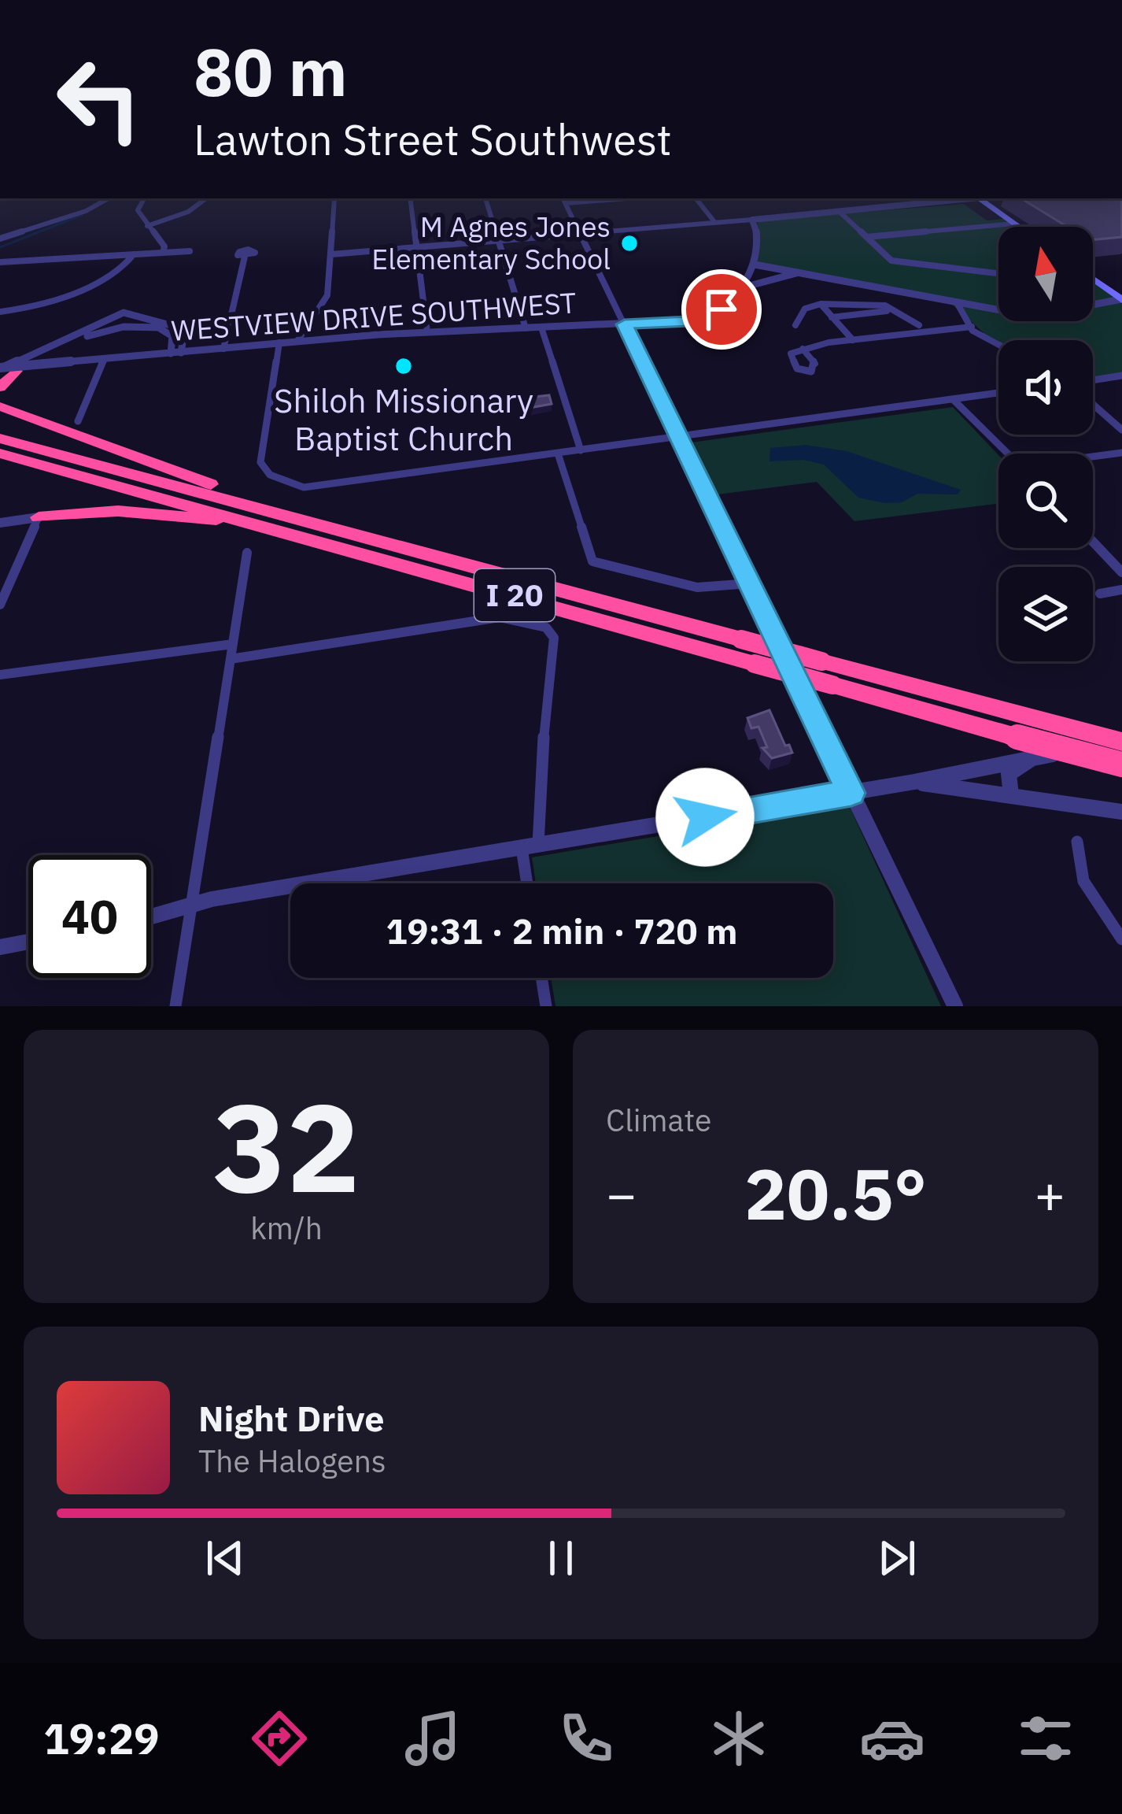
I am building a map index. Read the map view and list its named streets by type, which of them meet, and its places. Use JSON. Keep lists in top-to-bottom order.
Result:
{
  "streets": {
    "highway": ["I 20"],
    "street": ["WESTVIEW DRIVE SOUTHWEST"]
  },
  "places": ["M Agnes Jones Elementary School", "Shiloh Missionary Baptist Church"],
  "north": "top",
  "page": {
    "turn": ["80 m", "Lawton Street Southwest"],
    "limit": "40",
    "trip": "19:31 · 2 min · 720 m",
    "tile": [
      ["32", "km/h"],
      "Climate"
    ],
    "heat": ["−", "20.5°", "+"],
    "song": ["Night Drive", "The Halogens"],
    "tabs": "19:29"
  }
}
